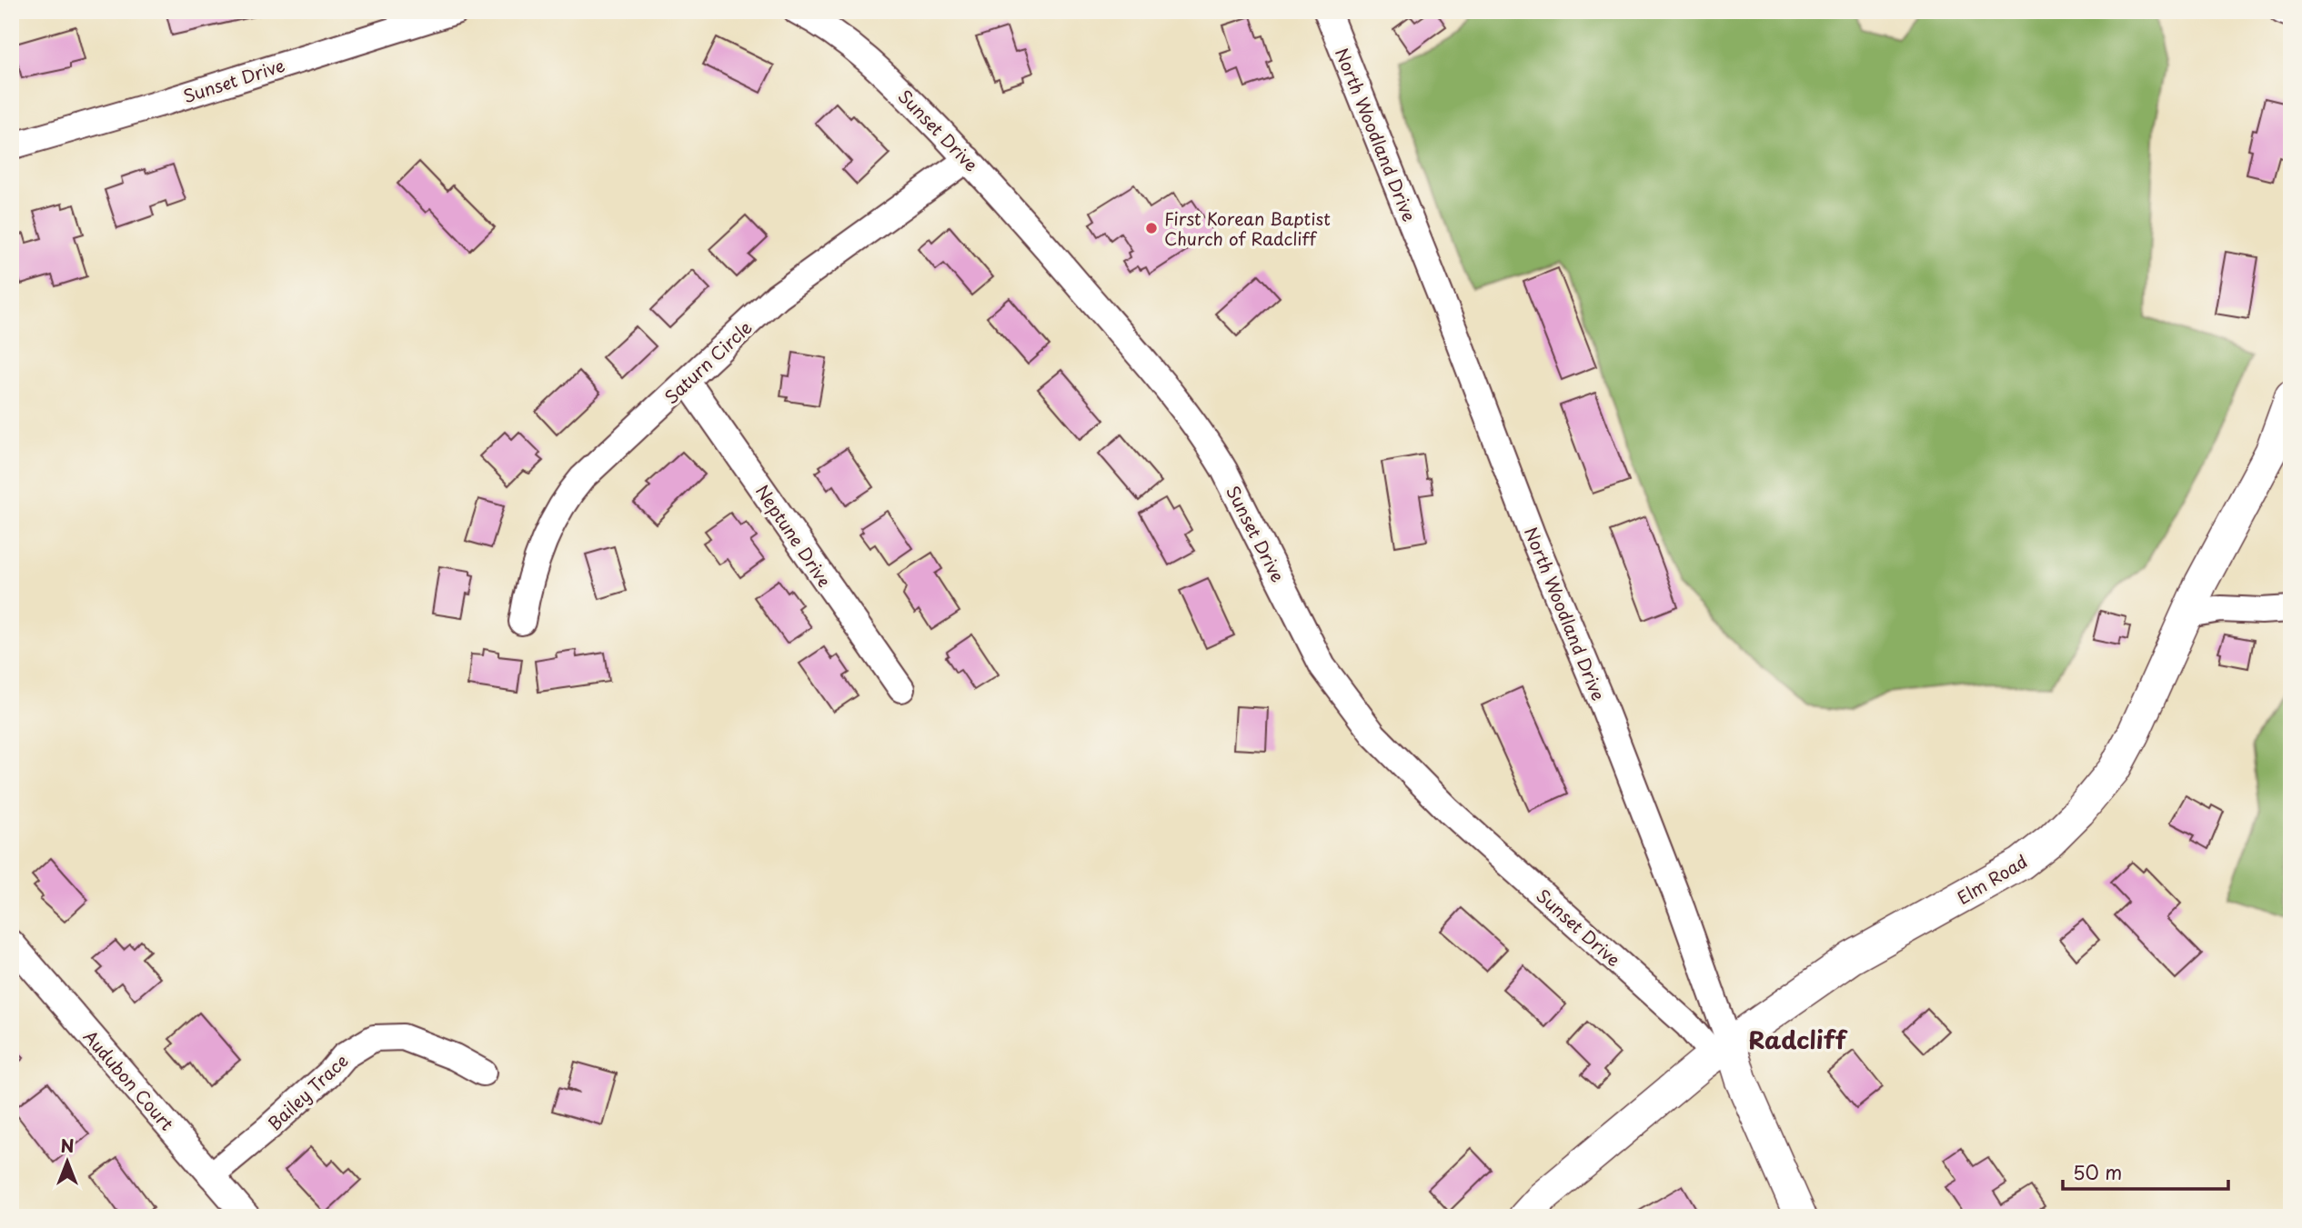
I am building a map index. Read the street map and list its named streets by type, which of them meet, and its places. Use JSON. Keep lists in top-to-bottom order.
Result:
{
  "streets": {
    "street": [
      "Sunset Drive",
      "North Woodland Drive",
      "Saturn Circle",
      "Neptune Drive",
      "Elm Road",
      "Audubon Court",
      "Bailey Trace"
    ]
  },
  "crossings": [
    ["Sunset Drive", "North Woodland Drive"],
    ["Sunset Drive", "Saturn Circle"],
    ["Sunset Drive", "Elm Road"],
    ["North Woodland Drive", "Elm Road"],
    ["Saturn Circle", "Neptune Drive"],
    ["Audubon Court", "Bailey Trace"]
  ],
  "districts": ["Radcliff"],
  "places": ["First Korean Baptist Church of Radcliff"],
  "scale_bar": "50 m",
  "north": "top"
}
